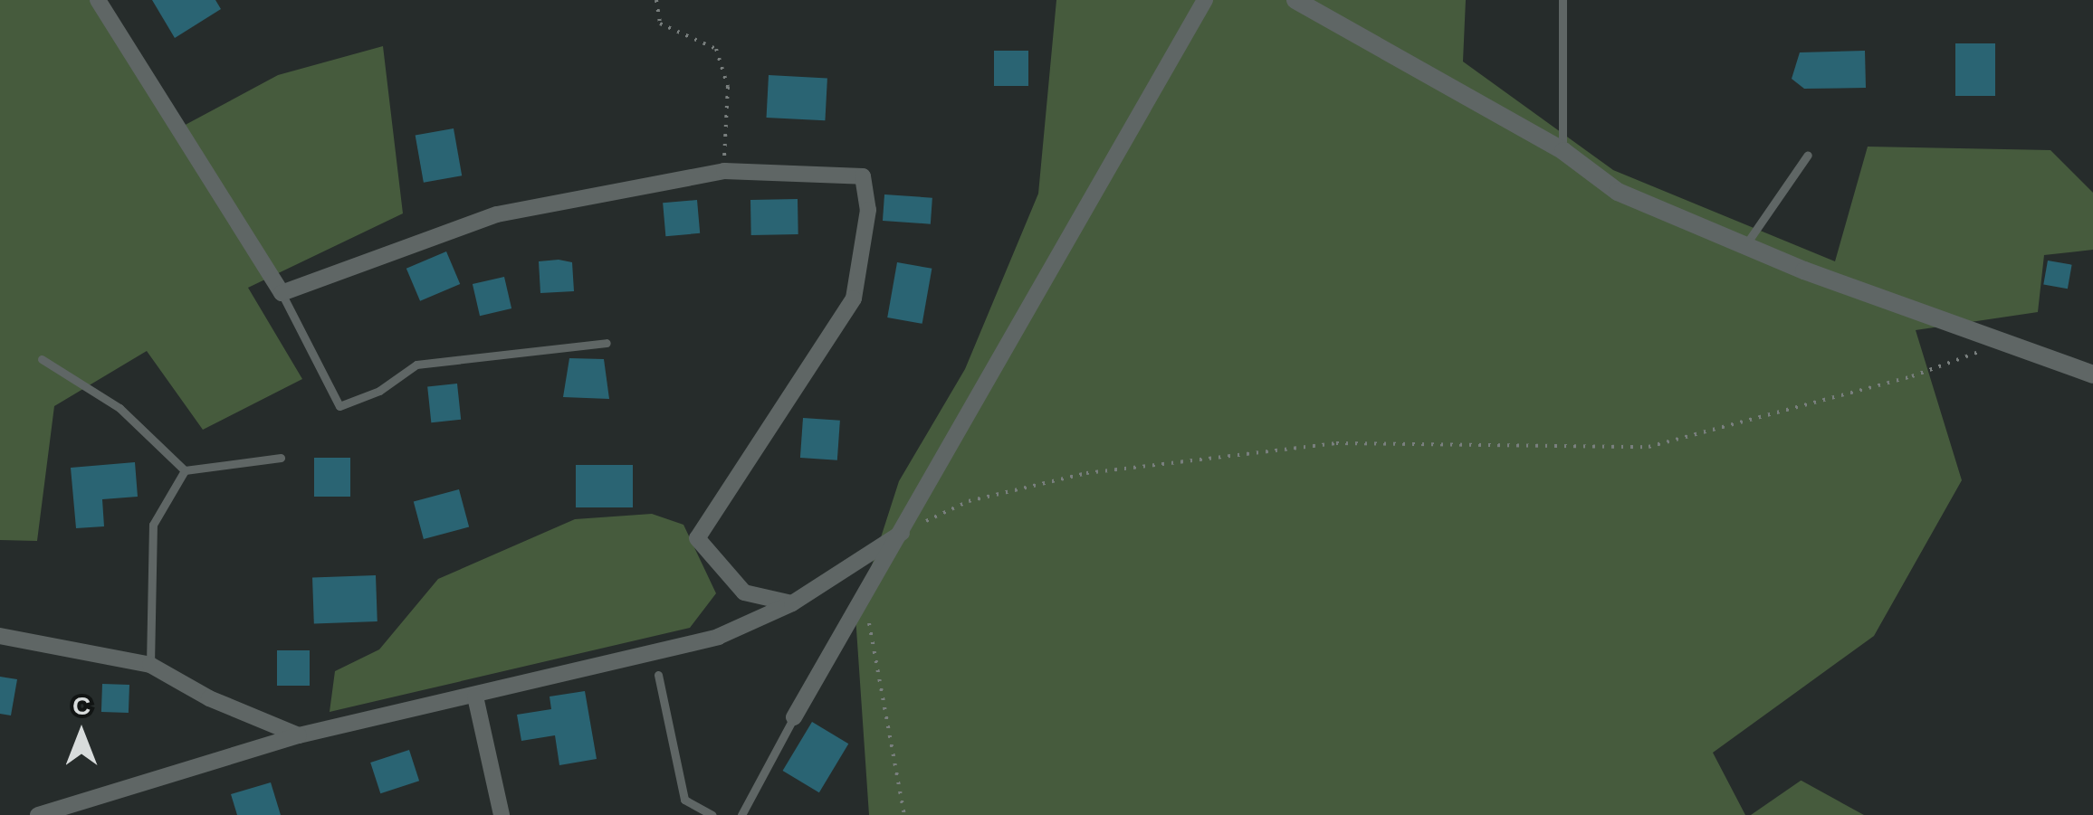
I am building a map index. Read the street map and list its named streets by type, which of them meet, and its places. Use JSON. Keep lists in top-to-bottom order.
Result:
{
  "north": "top"
}
